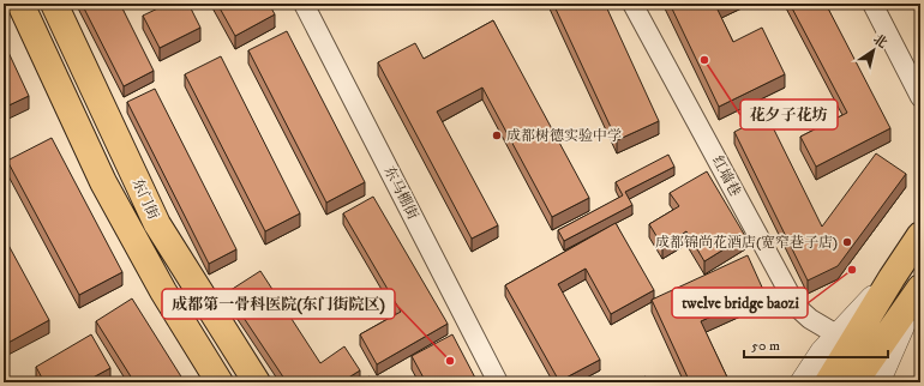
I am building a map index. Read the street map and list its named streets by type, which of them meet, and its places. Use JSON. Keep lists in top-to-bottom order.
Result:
{
  "streets": {
    "main road": ["东门街"],
    "street": ["红墙巷", "东马棚街"]
  },
  "places": [
    "花夕子花坊",
    "成都树德实验中学",
    "成都锦尚花酒店(宽窄巷子店)",
    "twelve bridge baozi",
    "成都第一骨科医院(东门街院区)"
  ],
  "scale_bar": "50 m",
  "north": "top right"
}
